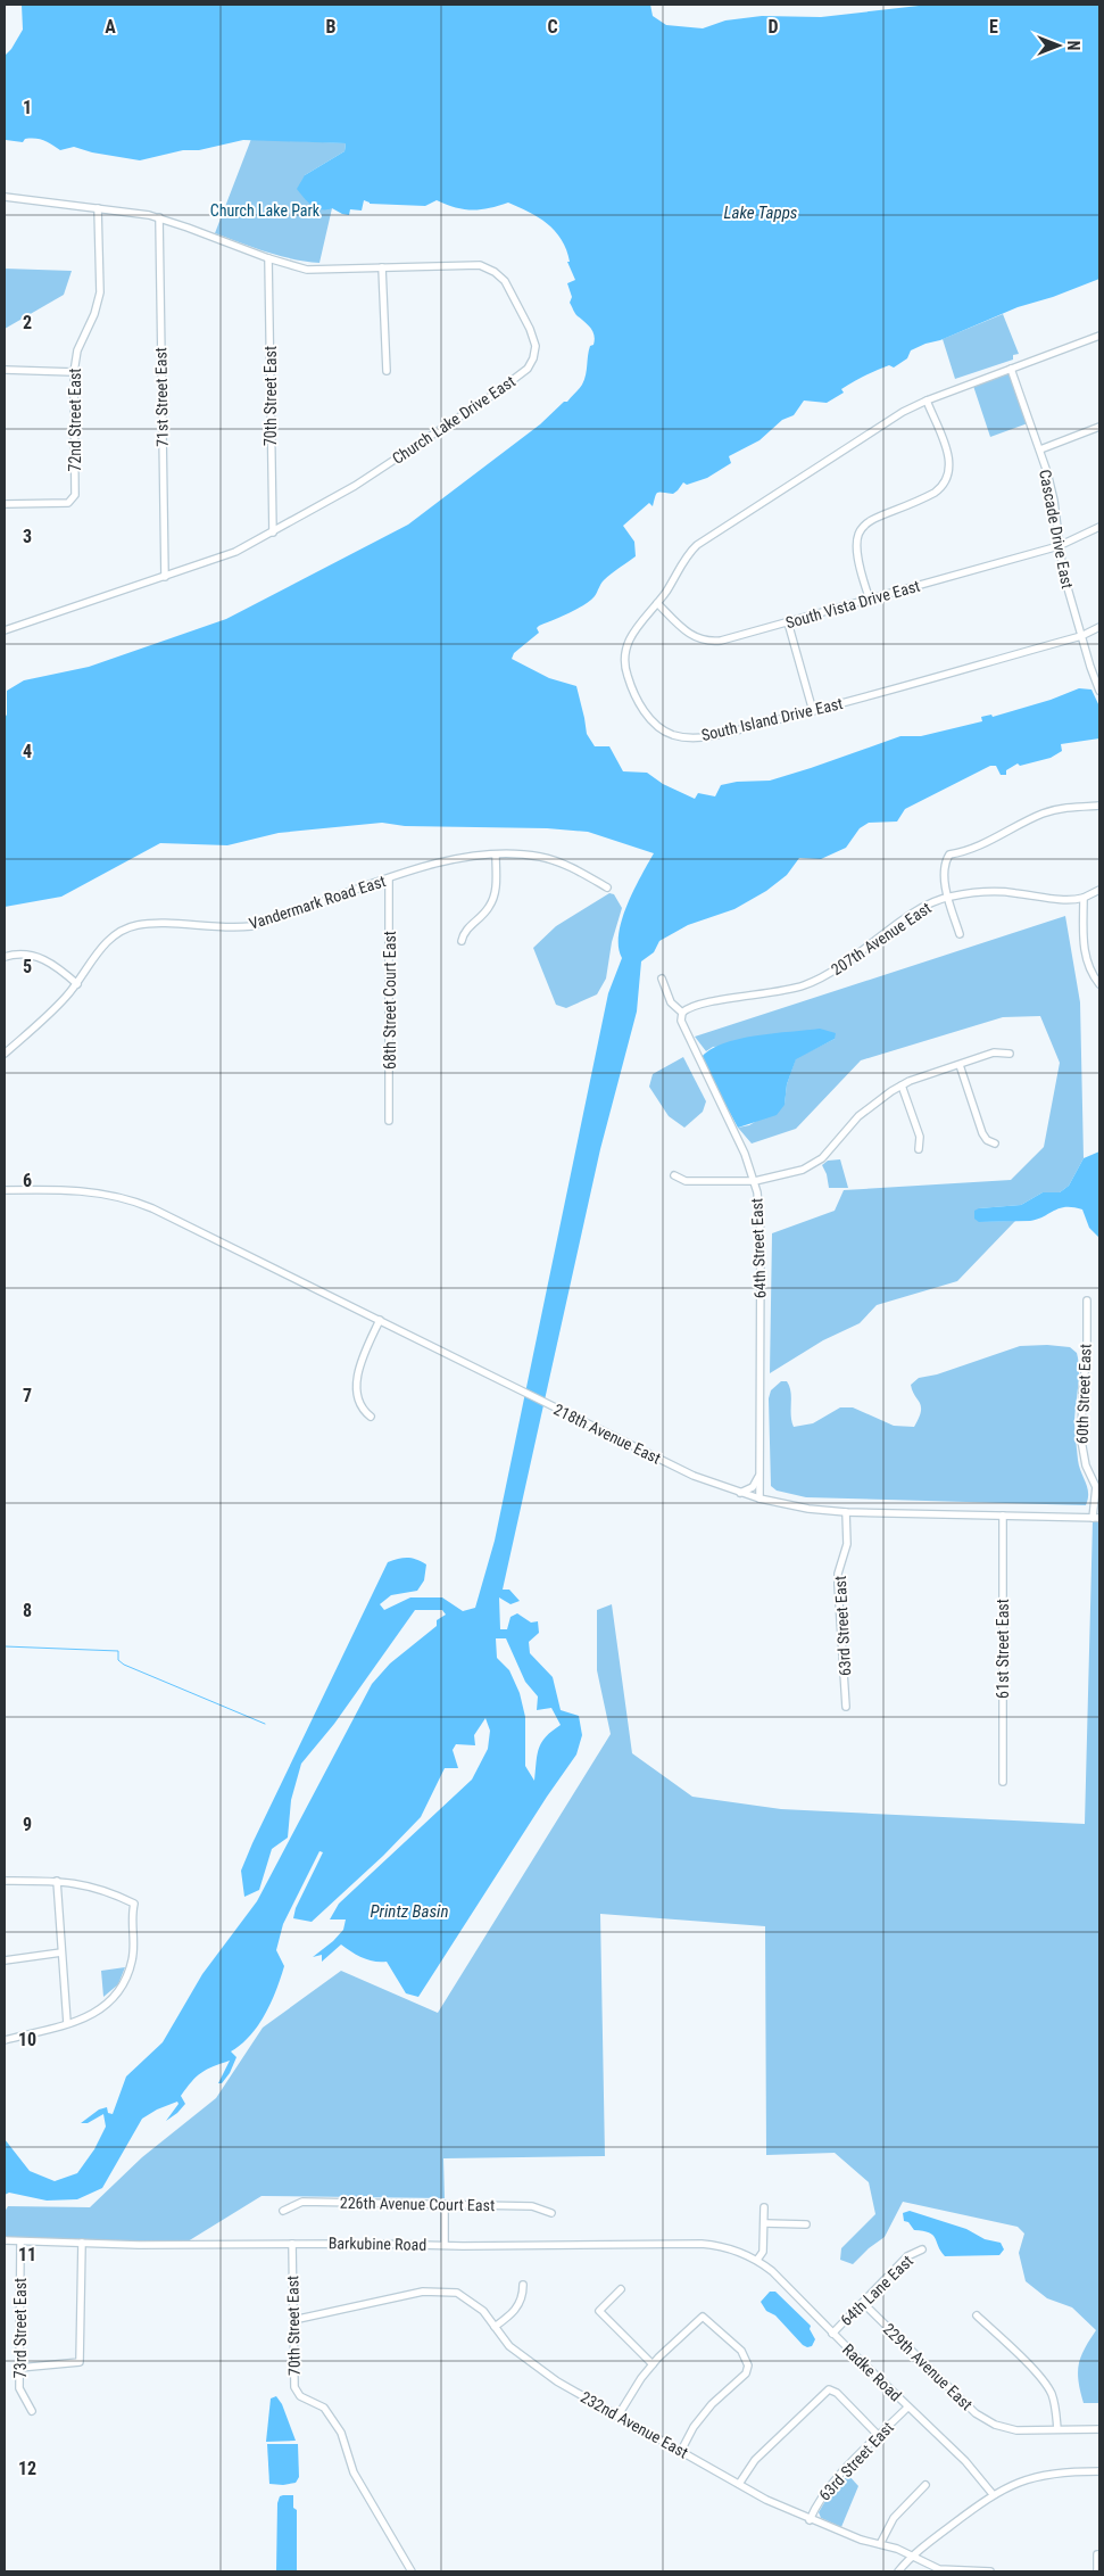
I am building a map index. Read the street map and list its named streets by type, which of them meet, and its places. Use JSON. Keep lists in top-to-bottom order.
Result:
{
  "streets": {
    "street": [
      "70th Street East",
      "71st Street East",
      "72nd Street East",
      "Church Lake Drive East",
      "Cascade Drive East",
      "South Vista Drive East",
      "South Island Drive East",
      "Vandermark Road East",
      "207th Avenue East",
      "68th Street Court East",
      "64th Street East",
      "60th Street East",
      "218th Avenue East",
      "63rd Street East",
      "61st Street East",
      "226th Avenue Court East",
      "Barkubine Road",
      "64th Lane East",
      "73rd Street East",
      "229th Avenue East",
      "Radke Road",
      "232nd Avenue East"
    ]
  },
  "crossings": [
    ["70th Street East", "Church Lake Drive East"],
    ["70th Street East", "Barkubine Road"],
    ["70th Street East", "232nd Avenue East"],
    ["71st Street East", "Church Lake Drive East"],
    ["72nd Street East", "Church Lake Drive East"],
    ["Cascade Drive East", "South Vista Drive East"],
    ["Cascade Drive East", "South Island Drive East"],
    ["South Vista Drive East", "South Island Drive East"],
    ["Vandermark Road East", "68th Street Court East"],
    ["207th Avenue East", "64th Street East"],
    ["64th Street East", "218th Avenue East"],
    ["60th Street East", "218th Avenue East"],
    ["218th Avenue East", "63rd Street East"],
    ["218th Avenue East", "61st Street East"],
    ["63rd Street East", "Radke Road"],
    ["63rd Street East", "232nd Avenue East"],
    ["Barkubine Road", "73rd Street East"],
    ["Barkubine Road", "Radke Road"],
    ["64th Lane East", "229th Avenue East"],
    ["64th Lane East", "Radke Road"]
  ],
  "water": ["Lake Tapps", "Printz Basin"],
  "parks": ["Church Lake Park"],
  "north": "right",
  "grid": {
    "columns": [
      "A",
      "B",
      "C",
      "D",
      "E"
    ],
    "rows": [
      "1",
      "2",
      "3",
      "4",
      "5",
      "6",
      "7",
      "8",
      "9",
      "10",
      "11",
      "12"
    ]
  }
}
